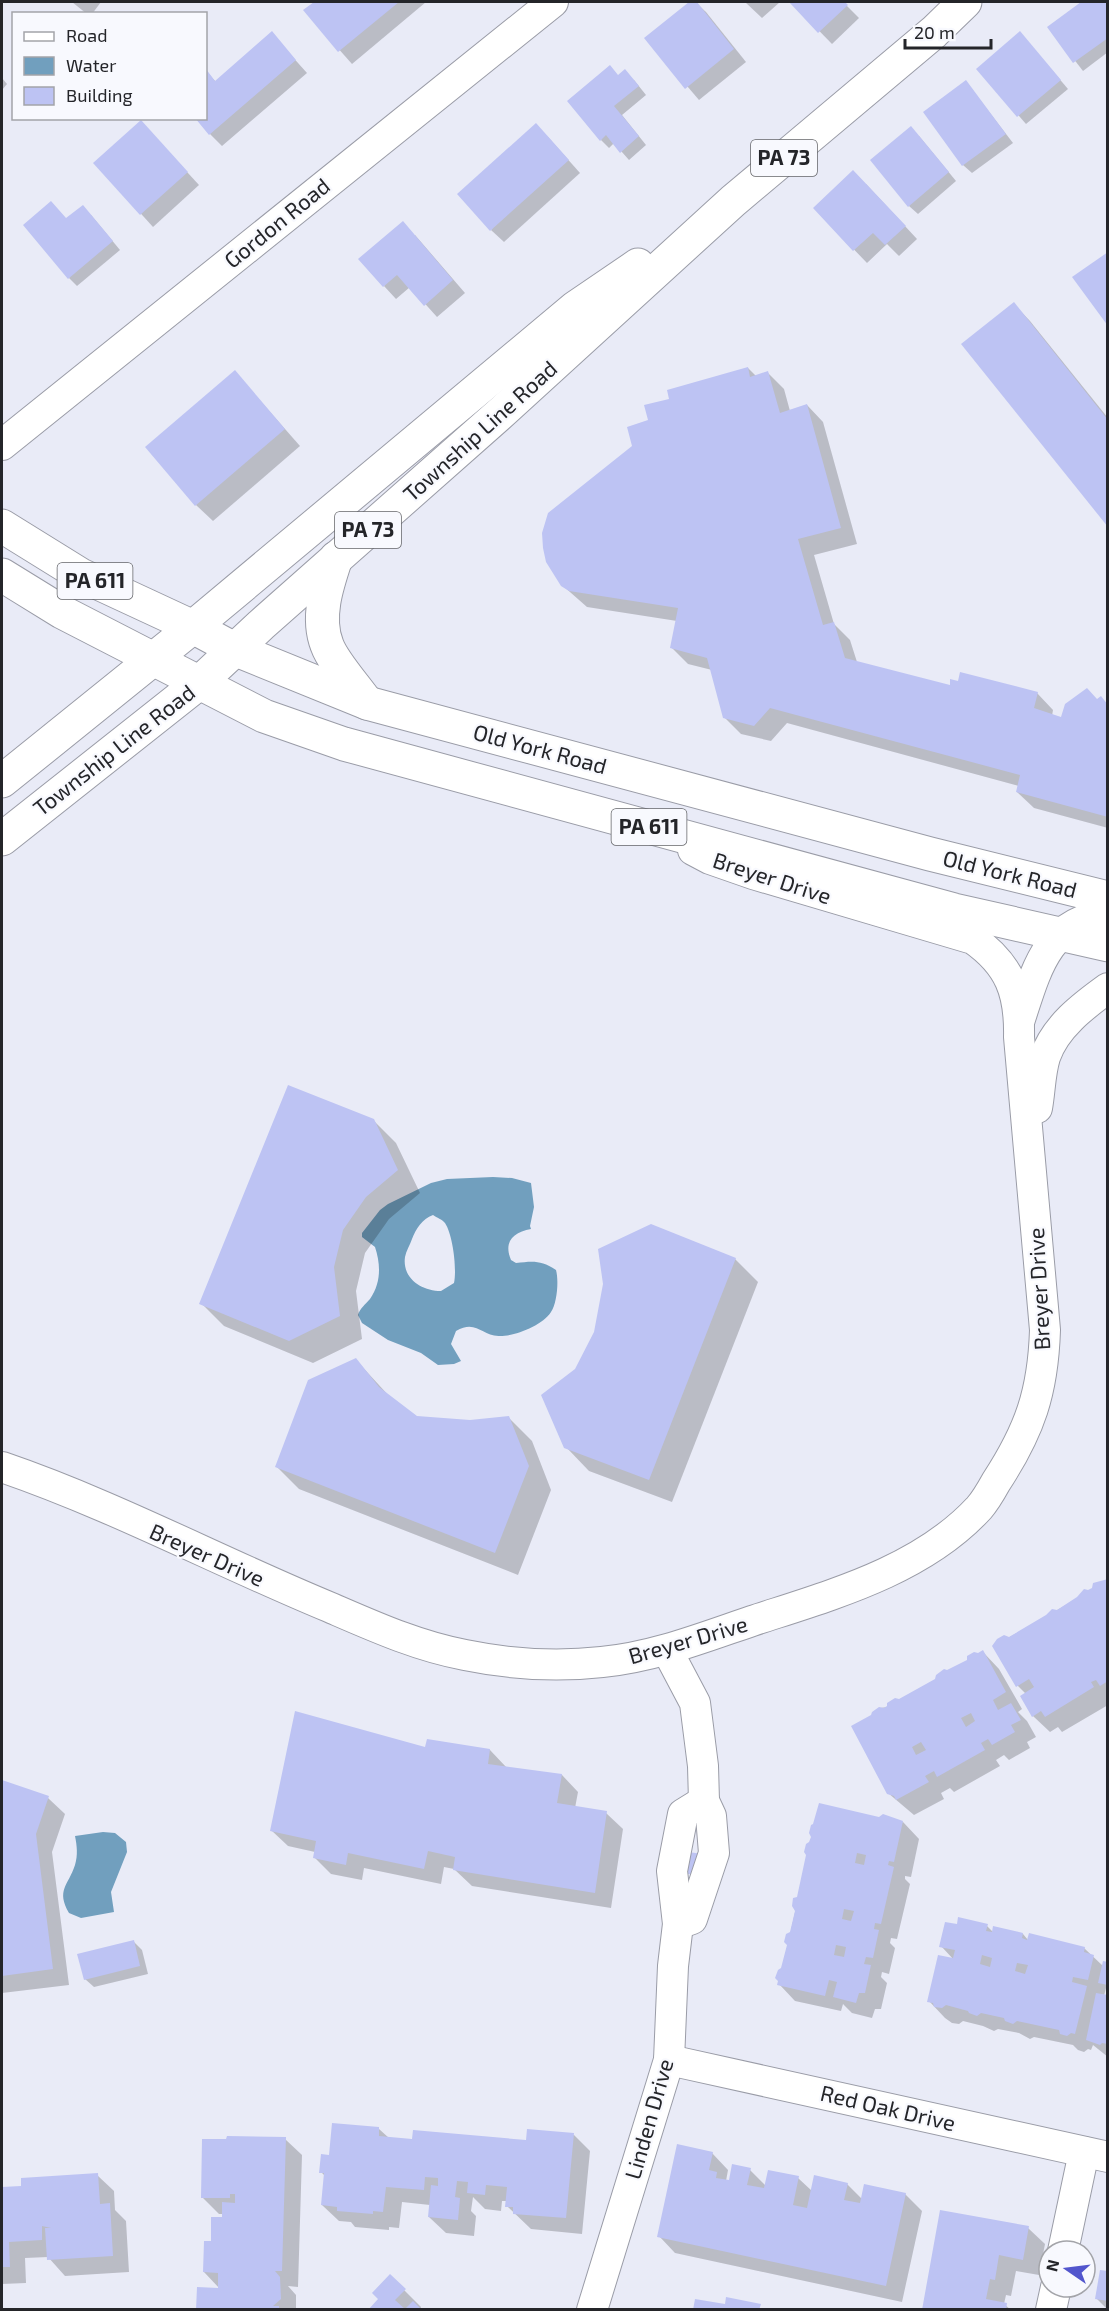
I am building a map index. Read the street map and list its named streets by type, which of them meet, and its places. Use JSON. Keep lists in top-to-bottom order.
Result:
{
  "streets": {
    "main road": [
      "PA 73",
      "Township Line Road",
      "PA 611",
      "Old York Road"
    ],
    "street": [
      "Gordon Road",
      "Breyer Drive",
      "Red Oak Drive",
      "Linden Drive"
    ]
  },
  "crossings": [
    ["Township Line Road", "Old York Road"],
    ["Old York Road", "Breyer Drive"],
    ["Breyer Drive", "Linden Drive"],
    ["Red Oak Drive", "Linden Drive"]
  ],
  "legend": ["Road", "Water", "Building"],
  "scale_bar": "20 m",
  "north": "left"
}
